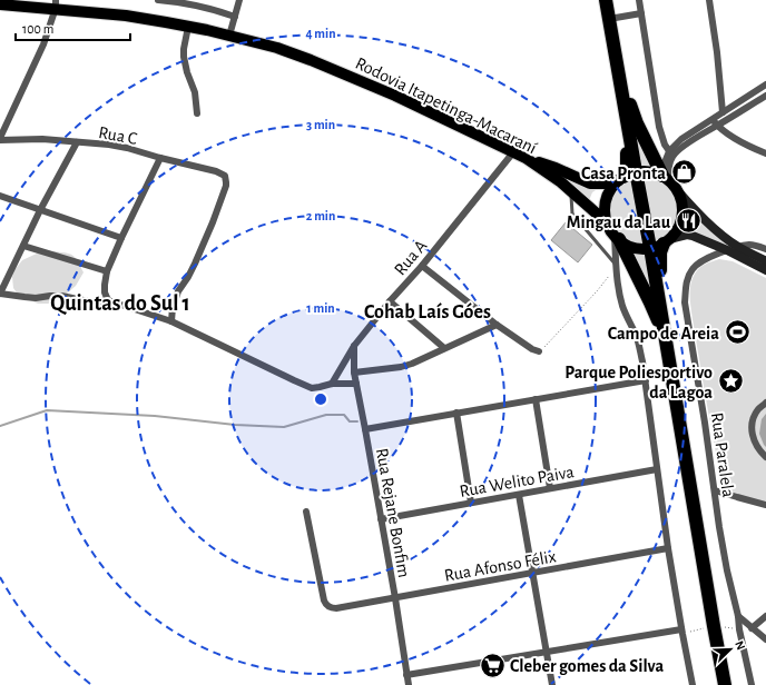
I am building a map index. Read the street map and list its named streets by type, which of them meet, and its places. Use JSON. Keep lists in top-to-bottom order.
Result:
{
  "streets": {
    "main road": ["Rodovia Itapetinga-Macaraní"],
    "street": [
      "Rua C",
      "Rua A",
      "Rua Paralela",
      "Rua Welito Paiva",
      "Rua Rejane Bonfim",
      "Rua Afonso Félix"
    ]
  },
  "crossings": [
    ["Rodovia Itapetinga-Macaraní", "Rua A"],
    ["Rua A", "Rua Rejane Bonfim"],
    ["Rua Welito Paiva", "Rua Rejane Bonfim"],
    ["Rua Rejane Bonfim", "Rua Afonso Félix"]
  ],
  "districts": ["Quintas do Sul 1", "Cohab Laís Góes"],
  "places": {
    "shop": ["Casa Pronta"],
    "restaurant": ["Mingau da Lau"],
    "sports": ["Campo de Areia"],
    "place": ["Parque Poliesportivo da Lagoa"],
    "supermarket": ["Cleber gomes da Silva"]
  },
  "scale_bar": "100 m",
  "north": "top right",
  "rings": [
    "4 min",
    "3 min",
    "2 min",
    "1 min"
  ]
}
